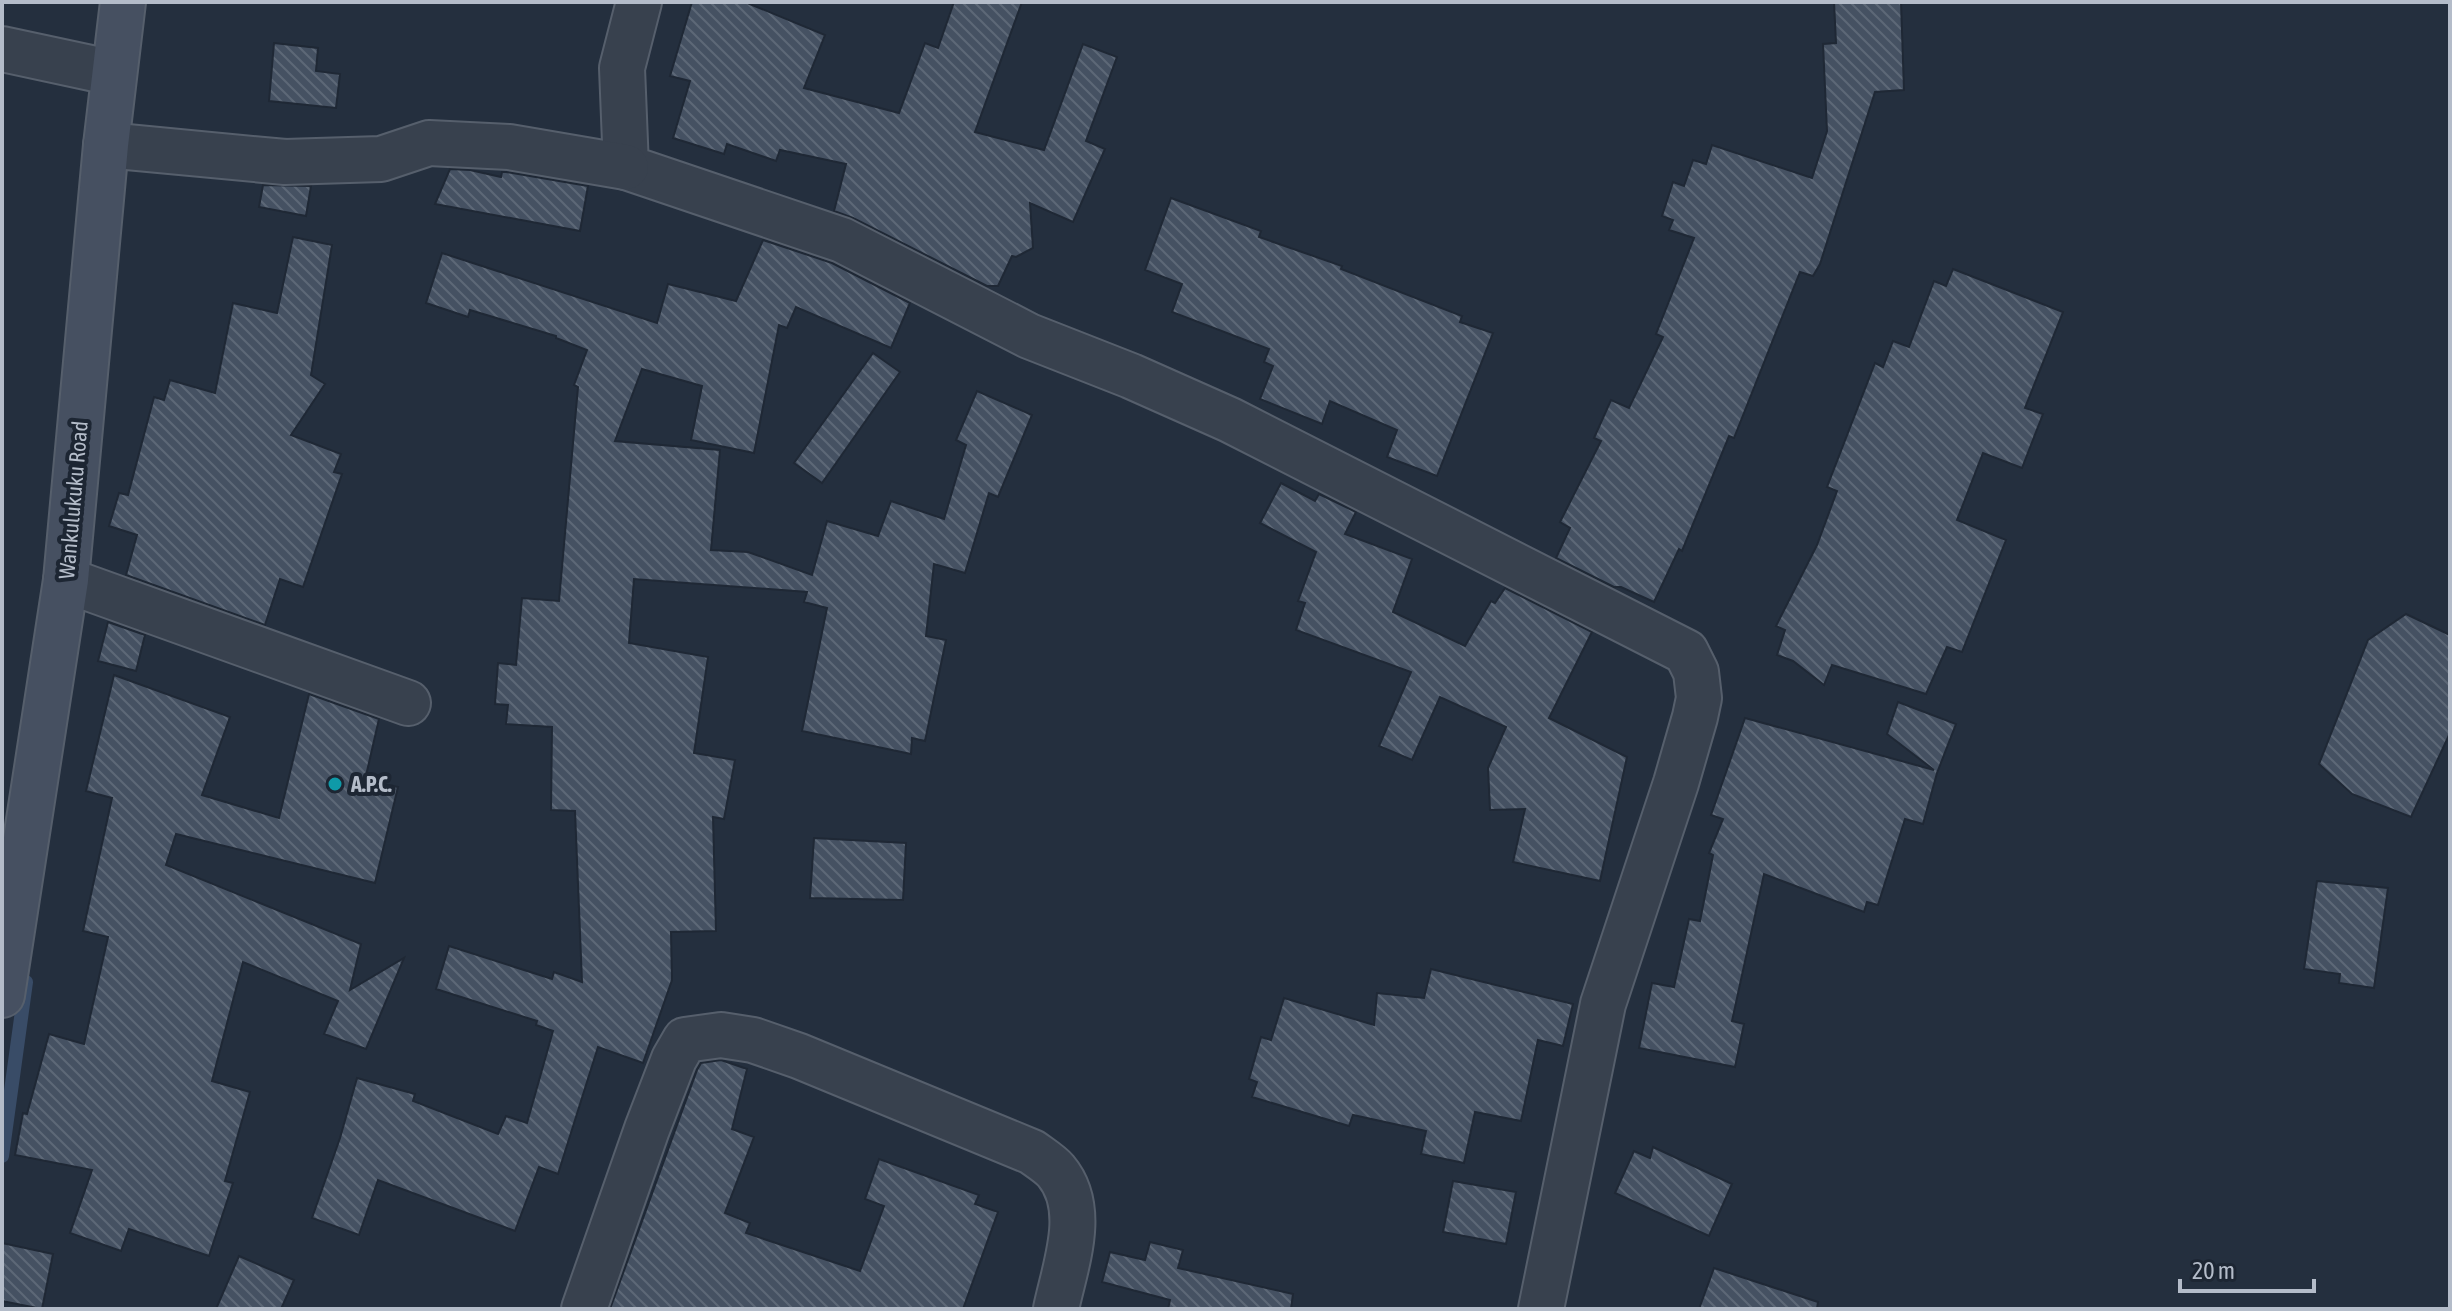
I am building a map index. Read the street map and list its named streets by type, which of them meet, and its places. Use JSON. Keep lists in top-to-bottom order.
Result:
{
  "streets": {
    "main road": ["Wankulukuku Road"]
  },
  "places": ["A.P.C."],
  "scale_bar": "20 m"
}
